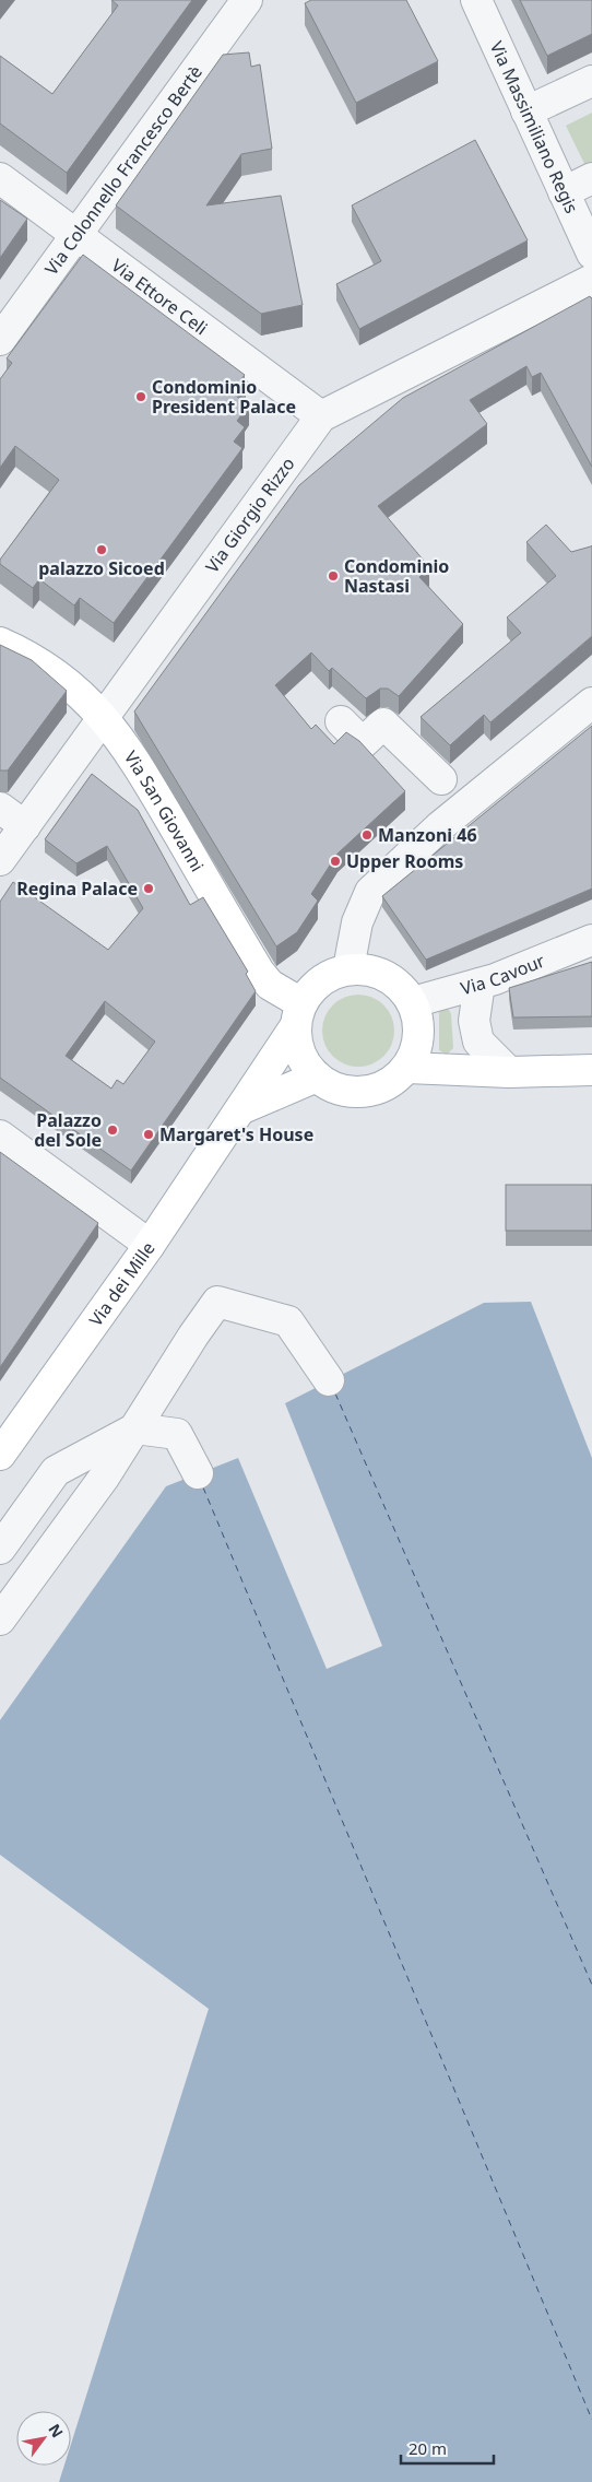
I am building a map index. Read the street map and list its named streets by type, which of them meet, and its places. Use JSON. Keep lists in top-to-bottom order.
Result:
{
  "streets": {
    "main road": ["Via San Giovanni", "Via dei Mille"],
    "street": [
      "Via Massimiliano Regis",
      "Via Colonnello Francesco Bertè",
      "Via Ettore Celi",
      "Via Giorgio Rizzo",
      "Via Cavour"
    ]
  },
  "crossings": [
    ["Via Colonnello Francesco Bertè", "Via Ettore Celi"],
    ["Via Ettore Celi", "Via Giorgio Rizzo"],
    ["Via Giorgio Rizzo", "Via San Giovanni"],
    ["Via San Giovanni", "Via Cavour"],
    ["Via San Giovanni", "Via dei Mille"],
    ["Via Cavour", "Via dei Mille"]
  ],
  "places": [
    "Condominio President Palace",
    "palazzo Sicoed",
    "Condominio Nastasi",
    "Manzoni 46",
    "Upper Rooms",
    "Regina Palace",
    "Palazzo del Sole",
    "Margaret's House"
  ],
  "scale_bar": "20 m",
  "north": "top right"
}
